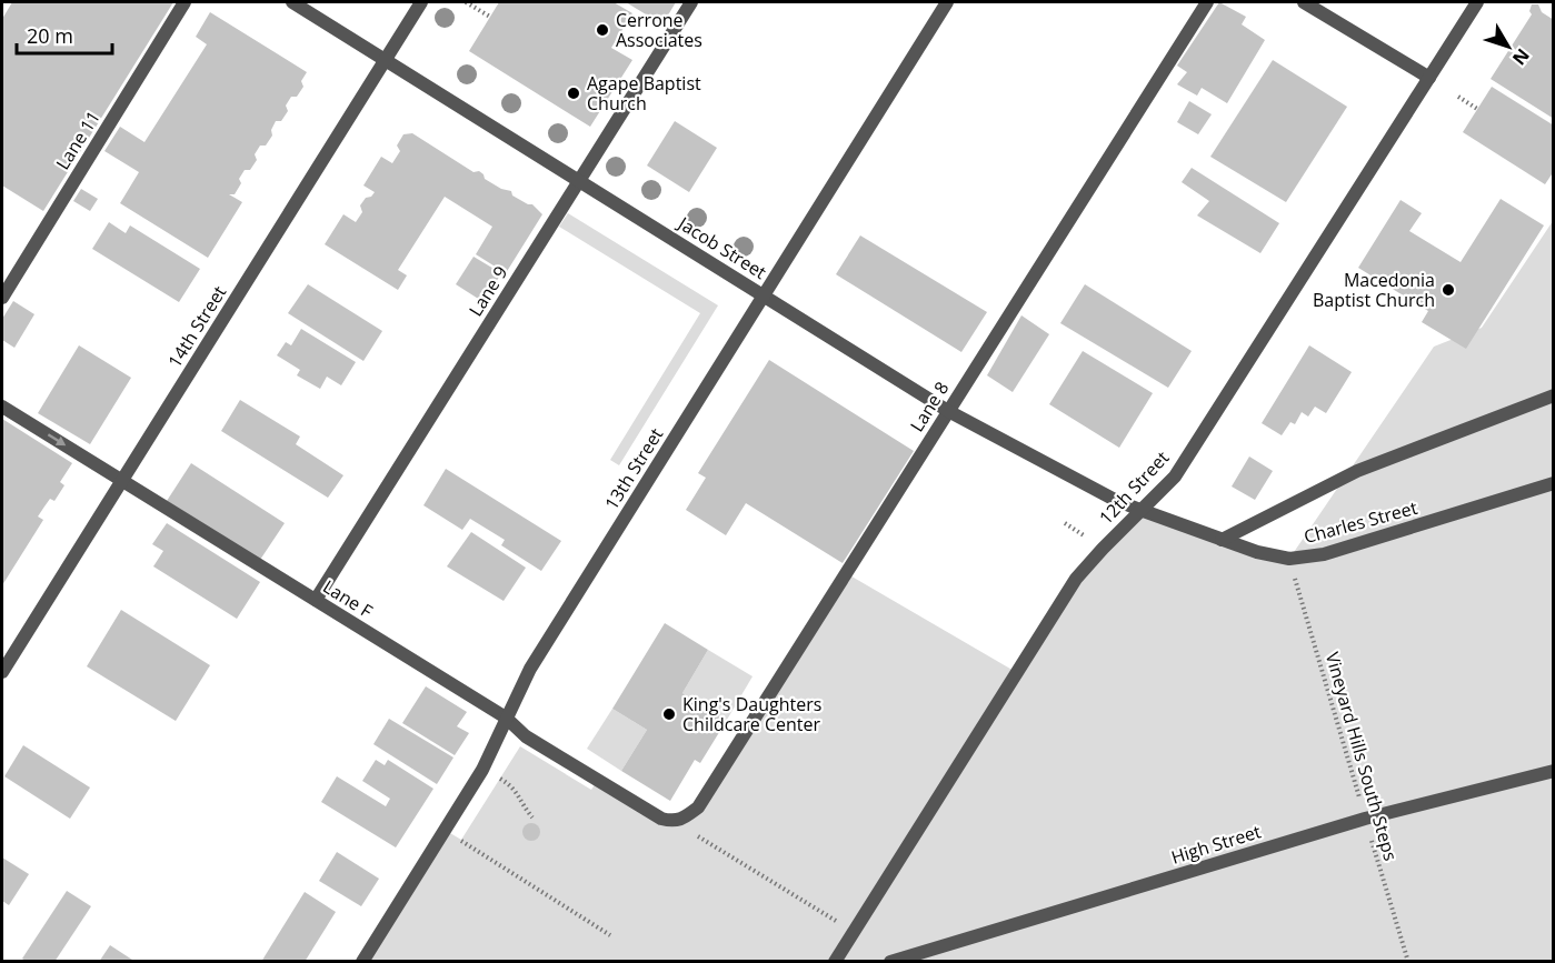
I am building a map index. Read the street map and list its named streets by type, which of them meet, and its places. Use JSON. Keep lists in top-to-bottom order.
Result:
{
  "streets": {
    "street": [
      "Lane 11",
      "Jacob Street",
      "Lane 9",
      "14th Street",
      "Lane 8",
      "13th Street",
      "12th Street",
      "Charles Street",
      "Lane F",
      "High Street"
    ],
    "path": ["Vineyard Hills South Steps"]
  },
  "crossings": [
    ["Jacob Street", "Lane 9"],
    ["Jacob Street", "14th Street"],
    ["Jacob Street", "Lane 8"],
    ["Jacob Street", "13th Street"],
    ["Jacob Street", "12th Street"],
    ["Jacob Street", "Charles Street"],
    ["Lane 9", "Lane F"],
    ["14th Street", "Lane F"],
    ["Lane 8", "Lane F"],
    ["13th Street", "Lane F"],
    ["12th Street", "Charles Street"],
    ["Charles Street", "Vineyard Hills South Steps"],
    ["Vineyard Hills South Steps", "High Street"]
  ],
  "places": [
    "Cerrone Associates",
    "Agape Baptist Church",
    "Macedonia Baptist Church",
    "King's Daughters Childcare Center"
  ],
  "scale_bar": "20 m",
  "north": "bottom right"
}
